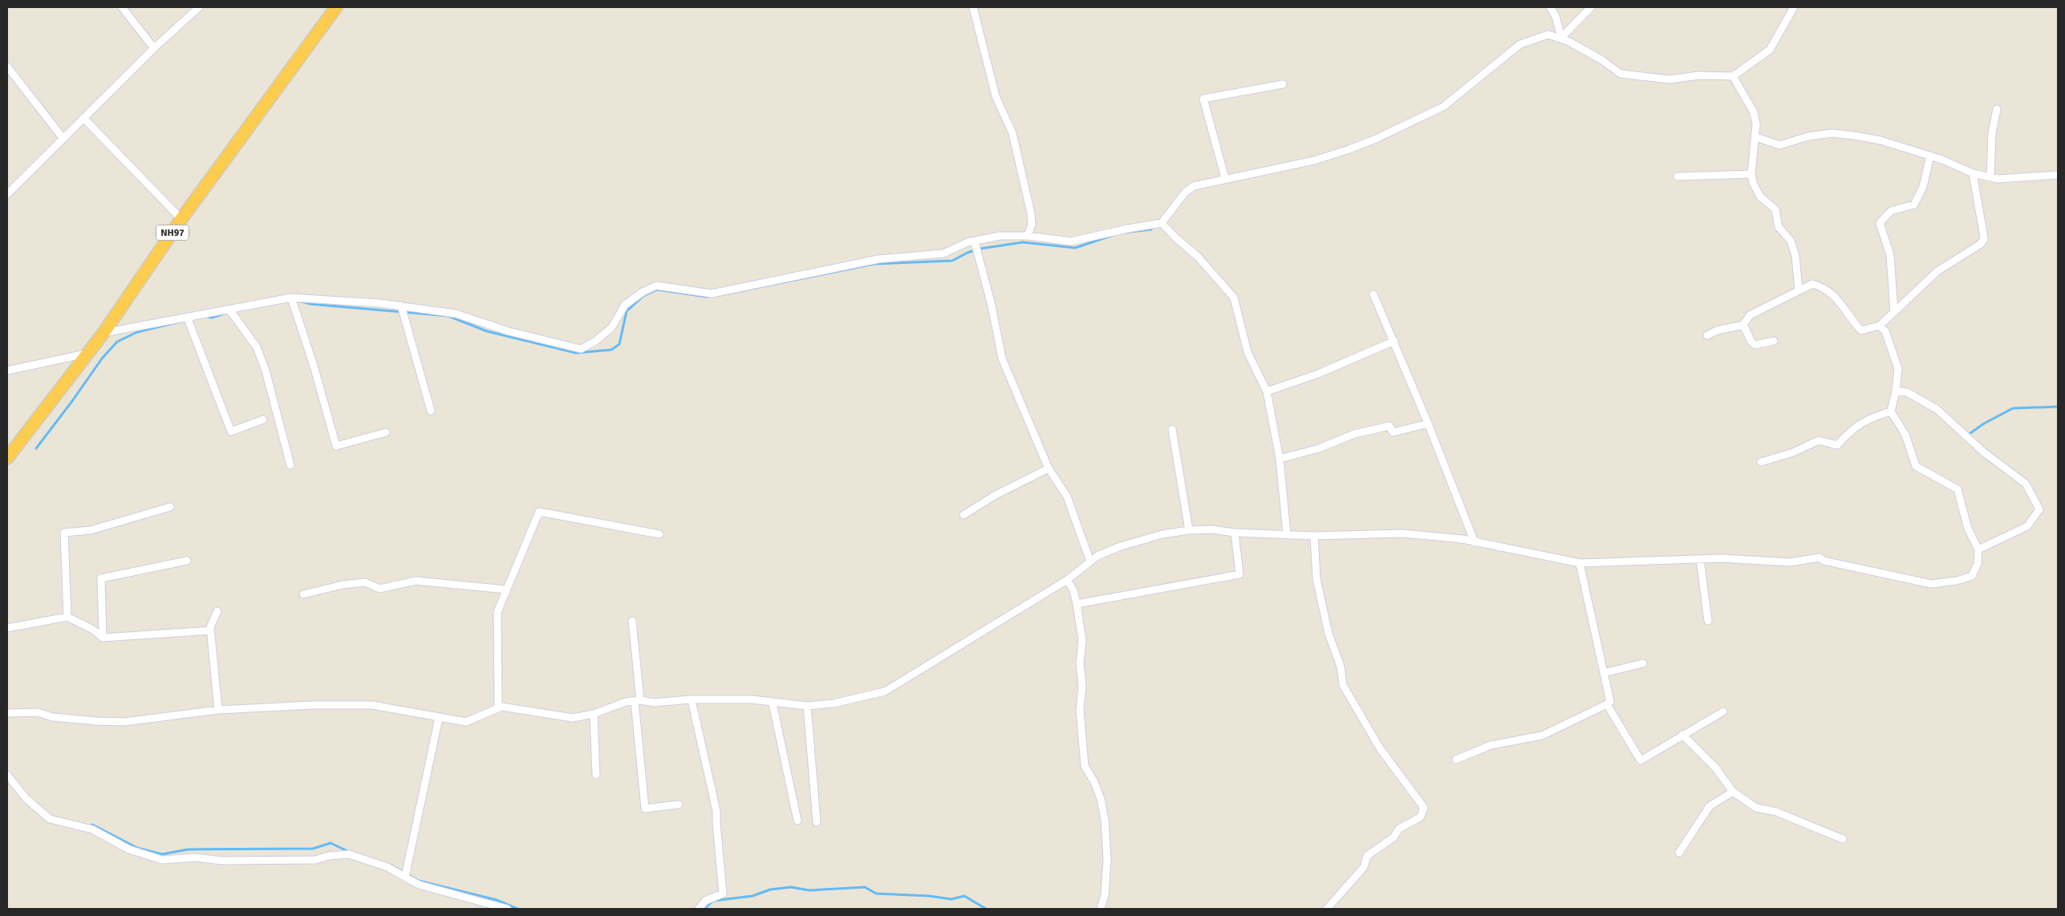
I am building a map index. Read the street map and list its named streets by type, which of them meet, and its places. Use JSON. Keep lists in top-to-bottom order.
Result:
{
  "streets": {
    "highway": ["NH97"]
  }
}
